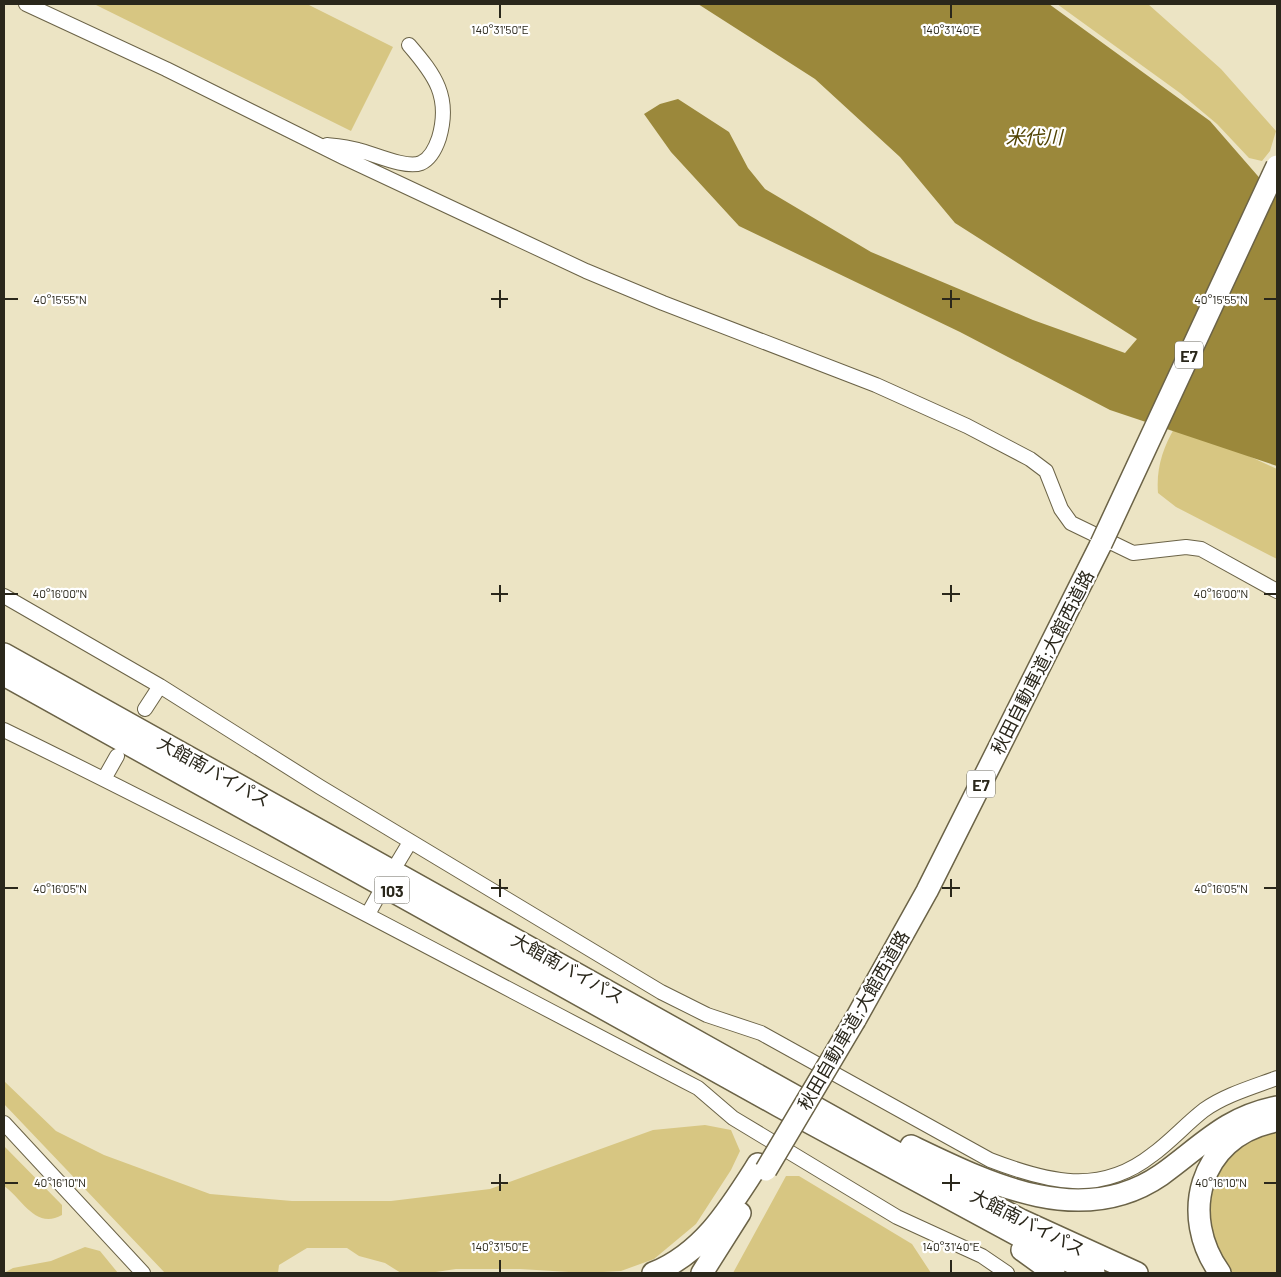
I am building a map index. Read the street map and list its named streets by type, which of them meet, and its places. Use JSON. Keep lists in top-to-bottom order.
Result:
{
  "streets": {
    "highway": [
      "E7",
      "秋田自動車道;大館西道路",
      "大館南バイパス",
      "103"
    ]
  },
  "water": ["米代川"],
  "coordinates": [
    "140°31'50\"E",
    "140°31'40\"E",
    "40°15'55\"N",
    "40°16'00\"N",
    "40°16'05\"N",
    "40°16'10\"N"
  ]
}
